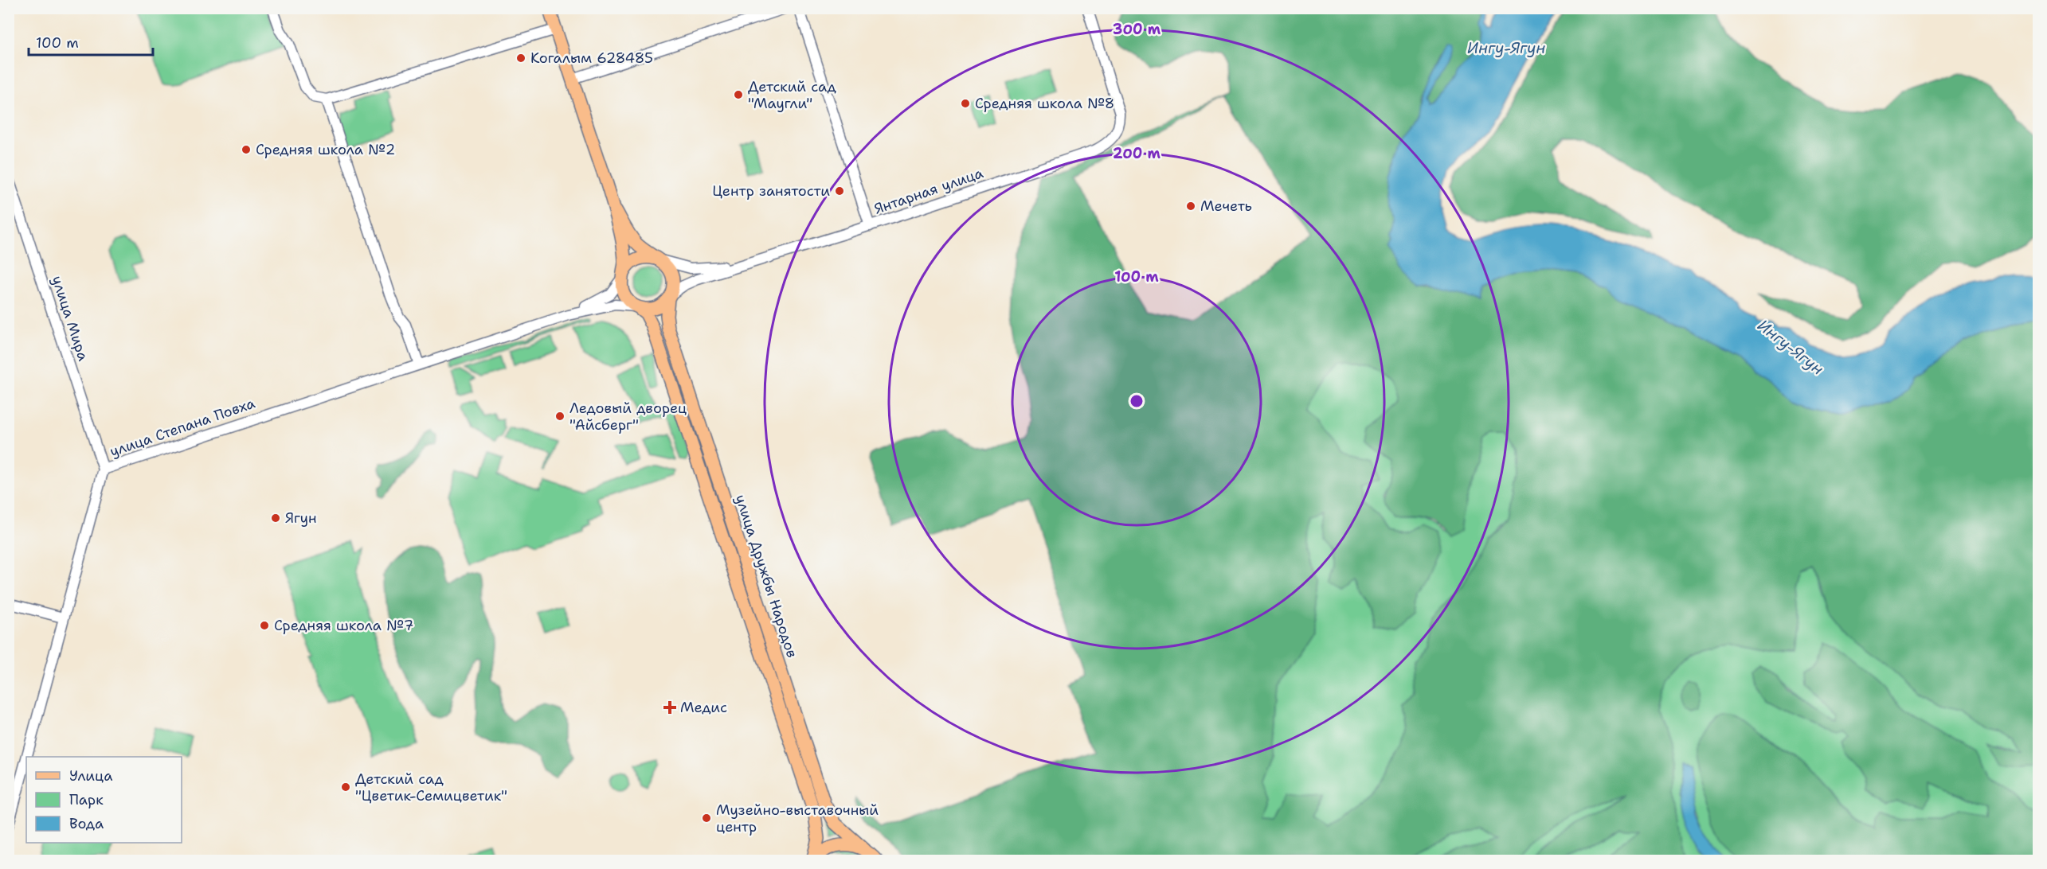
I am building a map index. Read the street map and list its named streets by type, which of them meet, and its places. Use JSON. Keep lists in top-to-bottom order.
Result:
{
  "streets": {
    "main road": ["улица Дружбы Народов"],
    "street": ["Янтарная улица", "улица Мира", "улица Степана Повха"]
  },
  "crossings": [
    ["улица Мира", "улица Степана Повха"]
  ],
  "water": ["Ингу-Ягун"],
  "places": {
    "other": [
      "Когалым 628485",
      "Детский сад \"Маугли\"",
      "Средняя школа №8",
      "Средняя школа №2",
      "Центр занятости",
      "Мечеть",
      "Ледовый дворец \"Айсберг\"",
      "Ягун",
      "Средняя школа №7",
      "Детский сад \"Цветик-Семицветик\"",
      "Музейно-выставочный центр"
    ],
    "health": ["Медис"]
  },
  "legend": ["Улица", "Парк", "Вода"],
  "scale_bar": "100 m",
  "rings": ["300 m", "200 m", "100 m"]
}
